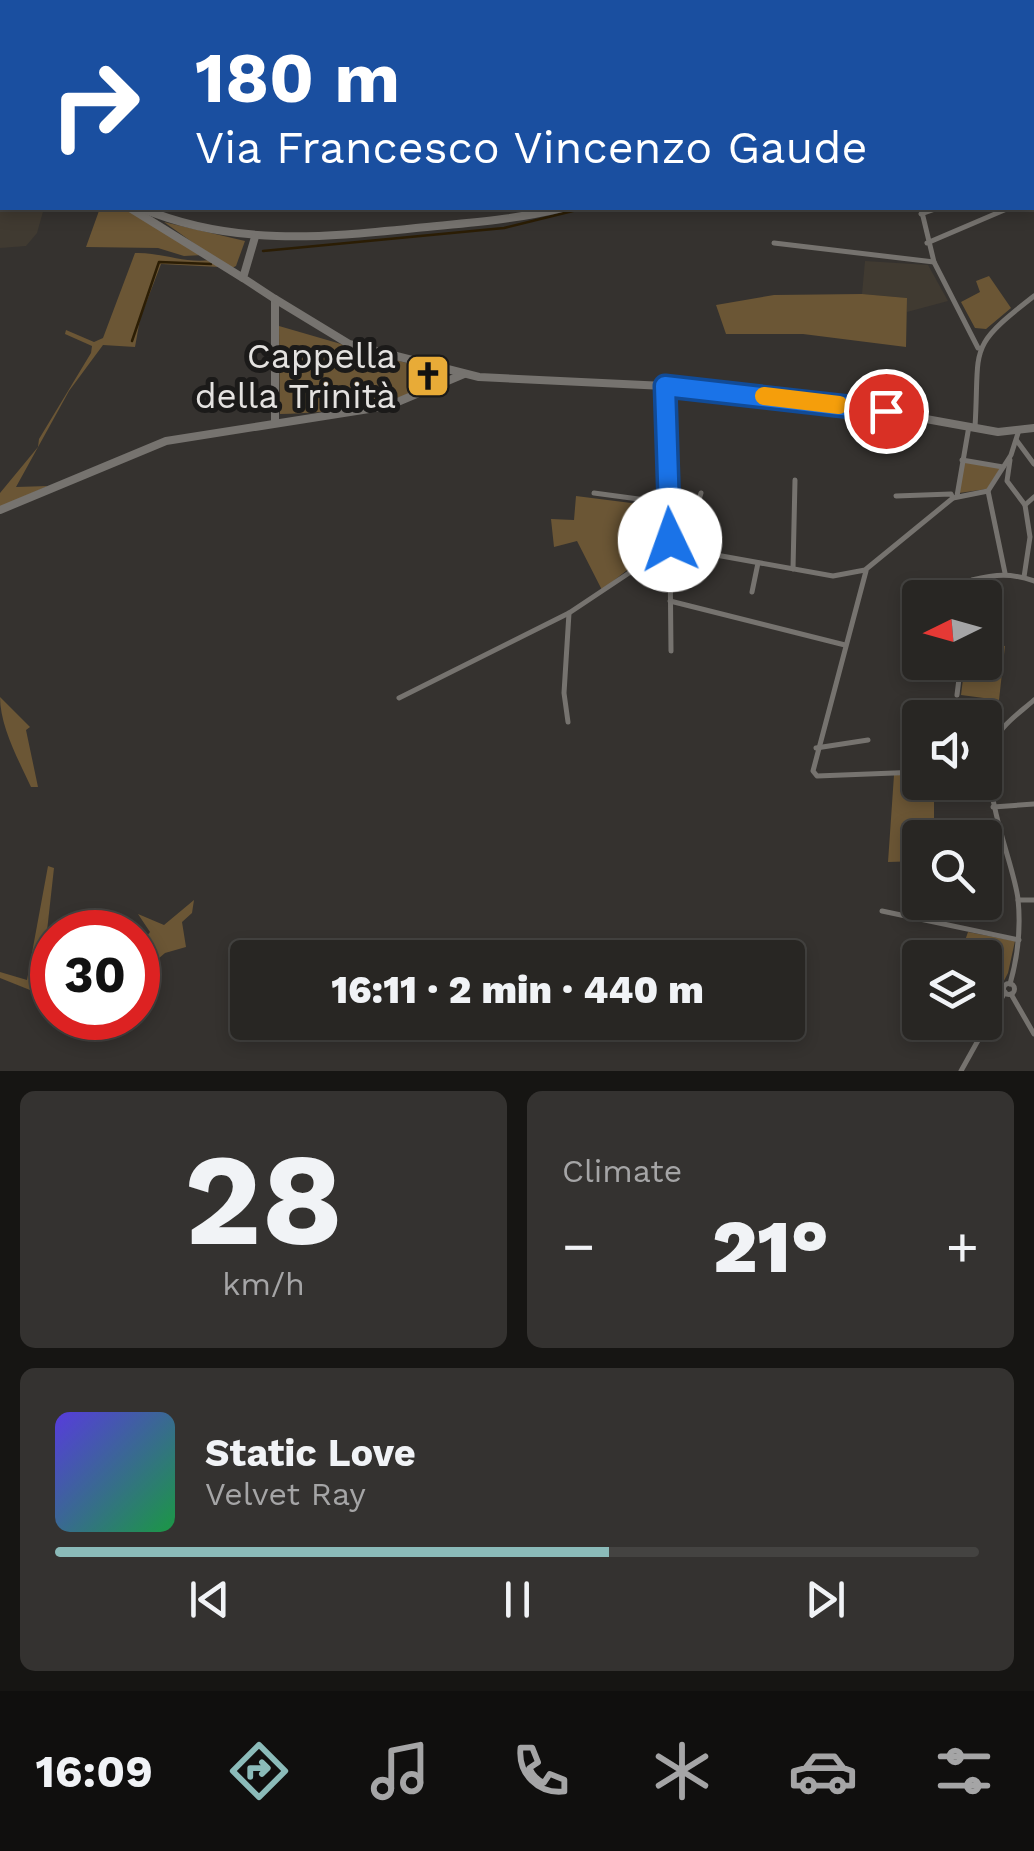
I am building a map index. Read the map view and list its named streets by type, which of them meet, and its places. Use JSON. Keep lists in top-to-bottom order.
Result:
{
  "places": {
    "church": ["Cappella della Trinità"]
  },
  "north": "left",
  "page": {
    "turn": ["180 m", "Via Francesco Vincenzo Gaude"],
    "limit": "30",
    "trip": "16:11 · 2 min · 440 m",
    "tile": [
      ["28", "km/h"],
      "Climate"
    ],
    "heat": ["−", "21°", "+"],
    "song": ["Static Love", "Velvet Ray"],
    "tabs": "16:09"
  }
}
